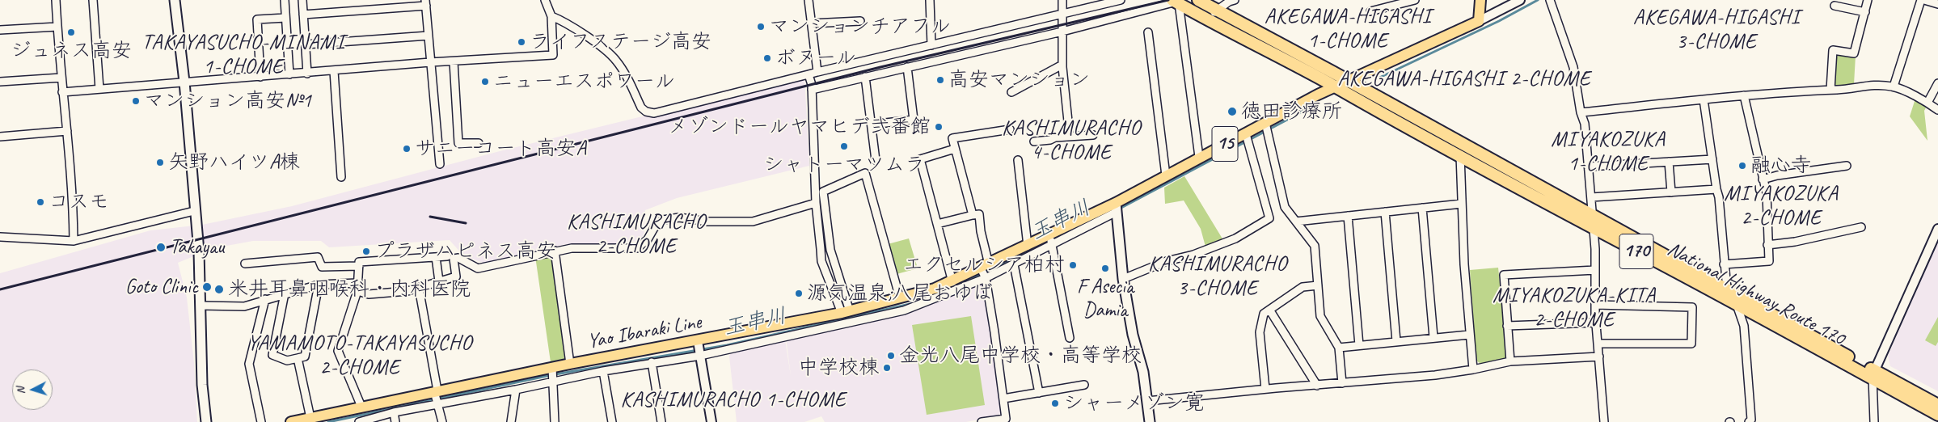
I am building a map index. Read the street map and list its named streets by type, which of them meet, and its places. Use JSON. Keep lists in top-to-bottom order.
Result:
{
  "streets": {
    "highway": ["170", "National Highway Route 170"],
    "main road": ["15", "Yao Ibaraki Line"]
  },
  "crossings": [
    ["National Highway Route 170", "Yao Ibaraki Line"]
  ],
  "districts": [
    "AKEGAWA-HIGASHI 1-CHOME",
    "AKEGAWA-HIGASHI 3-CHOME",
    "TAKAYASUCHO-MINAMI 1-CHOME",
    "AKEGAWA-HIGASHI 2-CHOME",
    "KASHIMURACHO 4-CHOME",
    "MIYAKOZUKA 1-CHOME",
    "MIYAKOZUKA 2-CHOME",
    "KASHIMURACHO 2-CHOME",
    "KASHIMURACHO 3-CHOME",
    "MIYAKOZUKA-KITA 2-CHOME",
    "YAMAMOTO-TAKAYASUCHO 2-CHOME",
    "KASHIMURACHO 1-CHOME"
  ],
  "water": ["玉串川"],
  "places": [
    "マンションチアフル",
    "ジュネス高安",
    "ライフステージ高安",
    "ボヌール",
    "高安マンション",
    "ニューエスポワール",
    "マンション高安№1",
    "徳田診療所",
    "メゾンドールヤマヒデ弐番館",
    "シャトーマツムラ",
    "サニーコート高安A",
    "矢野ハイツA棟",
    "融心寺",
    "コスモ",
    "Takayau",
    "プラザハピネス高安",
    "エクセルシア柏村",
    "F Asecia Damia",
    "Goto Clinic",
    "米井耳鼻咽喉科・内科医院",
    "源気温泉;八尾おゆば",
    "金光八尾中学校・高等学校",
    "中学校棟",
    "シャーメゾン寛"
  ],
  "north": "left"
}
